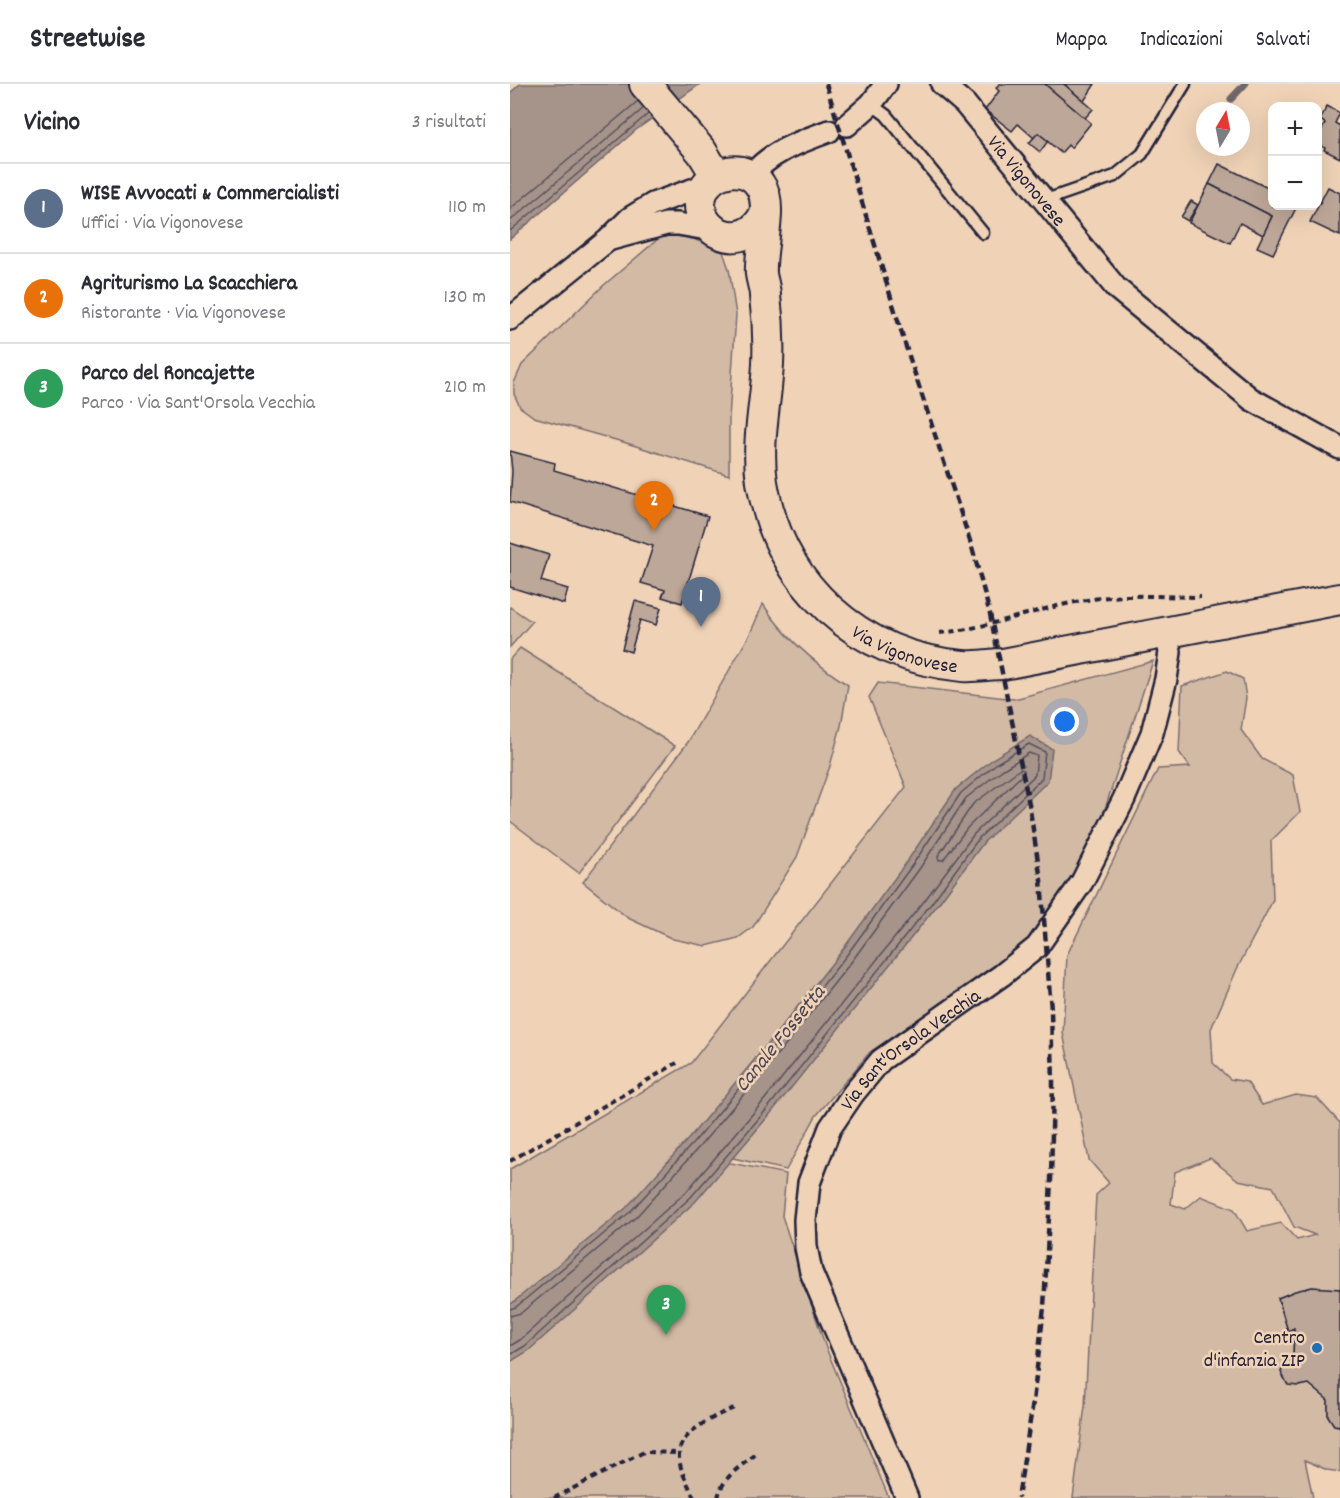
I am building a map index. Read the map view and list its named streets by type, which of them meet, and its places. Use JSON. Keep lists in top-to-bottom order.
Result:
{
  "streets": {
    "main road": ["Via Vigonovese"],
    "street": ["Via Sant'Orsola Vecchia"]
  },
  "crossings": [
    ["Via Vigonovese", "Via Sant'Orsola Vecchia"]
  ],
  "water": ["Canale Fossetta"],
  "places": ["Centro d'infanzia ZIP"],
  "north": "top",
  "page": {
    "header": "Streetwise",
    "nav": ["Mappa", "Indicazioni", "Salvati"],
    "heading": ["Vicino", "3 risultati"],
    "map_buttons": ["+", "−"],
    "list": [
      {
        "mark": "1",
        "name": "WISE Avvocati & Commercialisti",
        "note": "Uffici · Via Vigonovese",
        "value": "110 m"
      },
      {
        "mark": "2",
        "name": "Agriturismo La Scacchiera",
        "note": "Ristorante · Via Vigonovese",
        "value": "130 m"
      },
      {
        "mark": "3",
        "name": "Parco del Roncajette",
        "note": "Parco · Via Sant'Orsola Vecchia",
        "value": "210 m"
      }
    ],
    "pins": ["2", "1", "3"]
  }
}
